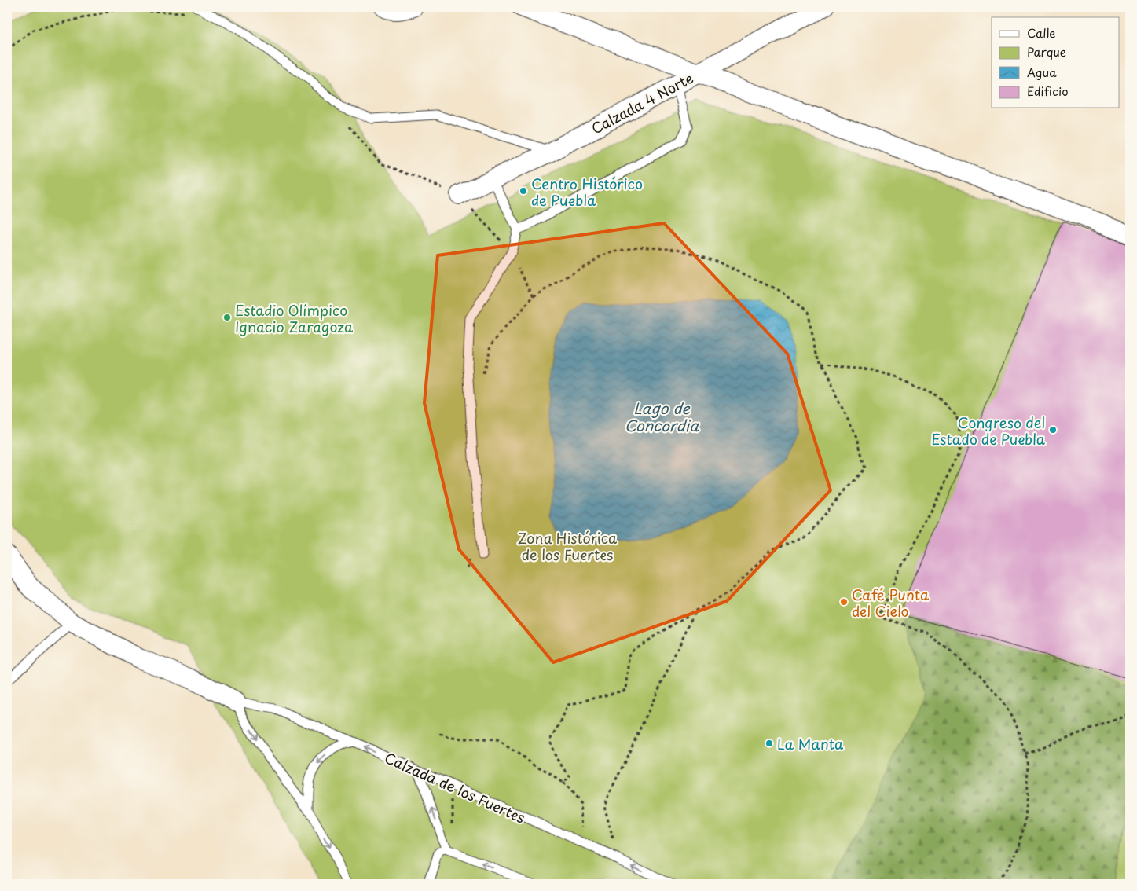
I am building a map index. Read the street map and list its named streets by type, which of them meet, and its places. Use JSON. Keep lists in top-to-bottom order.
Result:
{
  "streets": {
    "street": ["Calzada 4 Norte", "Calzada de los Fuertes"]
  },
  "water": ["Lago de Concordia"],
  "parks": ["Zona Histórica de los Fuertes"],
  "places": [
    "Centro Histórico de Puebla",
    "Estadio Olímpico Ignacio Zaragoza",
    "Congreso del Estado de Puebla",
    "Café Punta del Cielo",
    "La Manta"
  ],
  "legend": [
    "Calle",
    "Parque",
    "Agua",
    "Edificio"
  ]
}
